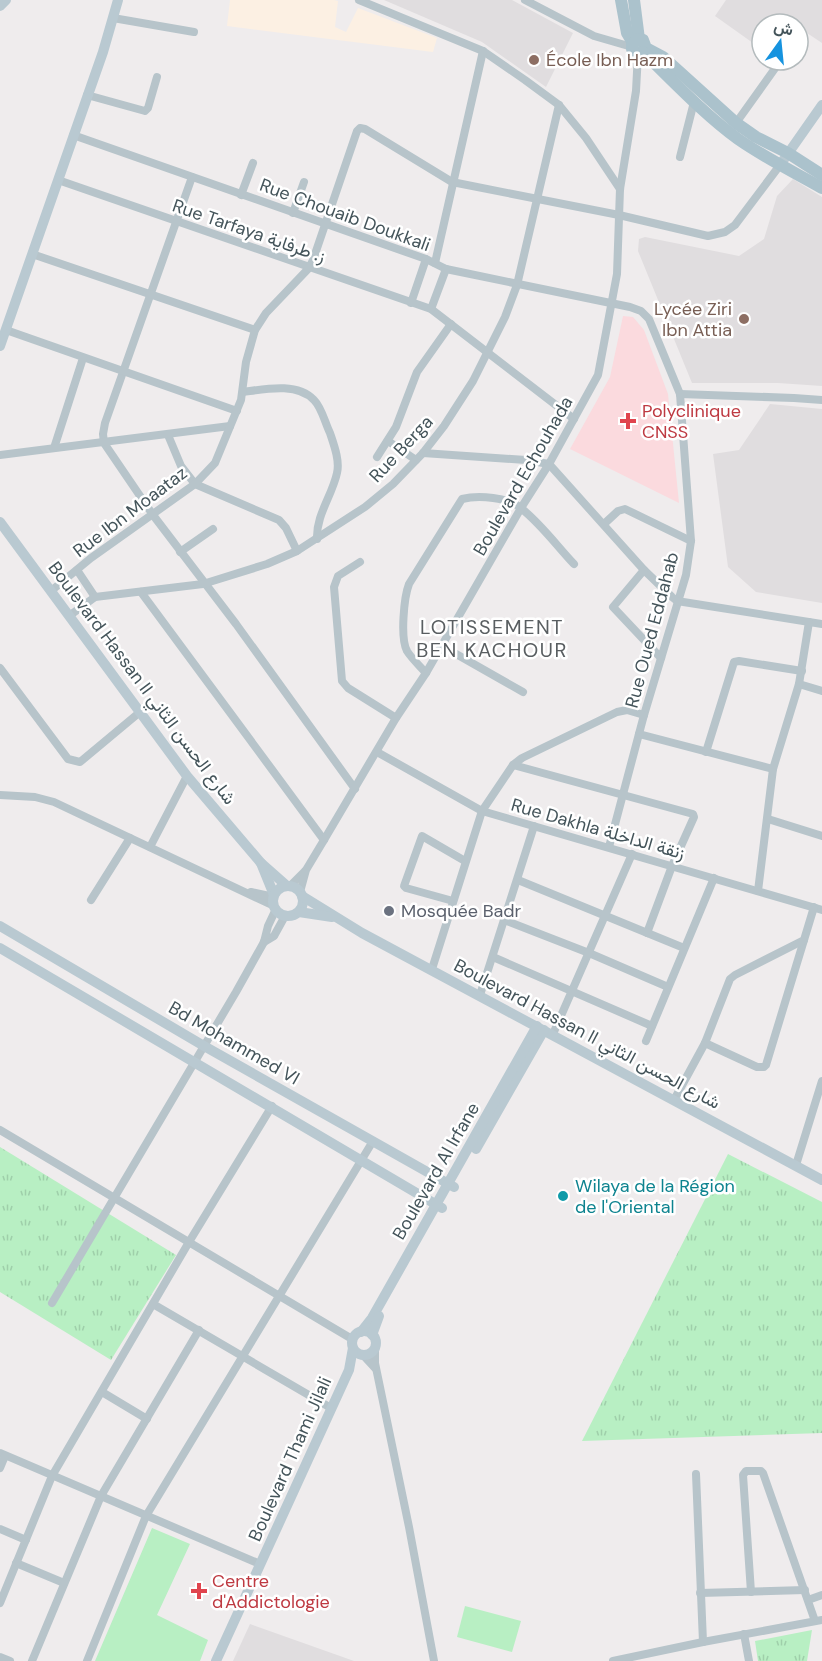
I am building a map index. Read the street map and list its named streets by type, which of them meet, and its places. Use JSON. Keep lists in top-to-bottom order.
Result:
{
  "streets": {
    "street": [
      "Rue Chouaib Doukkali",
      "Rue Tarfaya ز. طرفاية",
      "Rue Berga",
      "Boulevard Echouhada",
      "Rue Ibn Moaataz",
      "Rue Oued Eddahab",
      "Boulevard Hassan II شارع الحسن الثاني",
      "Rue Dakhla زنقة الداخلة",
      "Bd Mohammed VI",
      "Boulevard Al Irfane",
      "Boulevard Thami Jilali"
    ]
  },
  "crossings": [
    ["Rue Chouaib Doukkali", "Rue Berga"],
    ["Rue Chouaib Doukkali", "Boulevard Echouhada"],
    ["Rue Chouaib Doukkali", "Rue Ibn Moaataz"],
    ["Rue Chouaib Doukkali", "Rue Oued Eddahab"],
    ["Rue Tarfaya ز. طرفاية", "Rue Ibn Moaataz"],
    ["Rue Berga", "Boulevard Hassan II شارع الحسن الثاني"],
    ["Boulevard Echouhada", "Rue Oued Eddahab"],
    ["Boulevard Echouhada", "Boulevard Hassan II شارع الحسن الثاني"],
    ["Boulevard Echouhada", "Rue Dakhla زنقة الداخلة"],
    ["Rue Ibn Moaataz", "Boulevard Hassan II شارع الحسن الثاني"],
    ["Rue Oued Eddahab", "Rue Dakhla زنقة الداخلة"],
    ["Boulevard Hassan II شارع الحسن الثاني", "Boulevard Al Irfane"],
    ["Bd Mohammed VI", "Boulevard Al Irfane"],
    ["Boulevard Al Irfane", "Boulevard Thami Jilali"]
  ],
  "districts": ["LOTISSEMENT BEN KACHOUR"],
  "places": {
    "other": [
      "École Ibn Hazm",
      "Lycée Ziri Ibn Attia",
      "Mosquée Badr",
      "Wilaya de la Région de l'Oriental"
    ],
    "health": ["Polyclinique CNSS", "Centre d'Addictologie"]
  },
  "north": "top"
}
